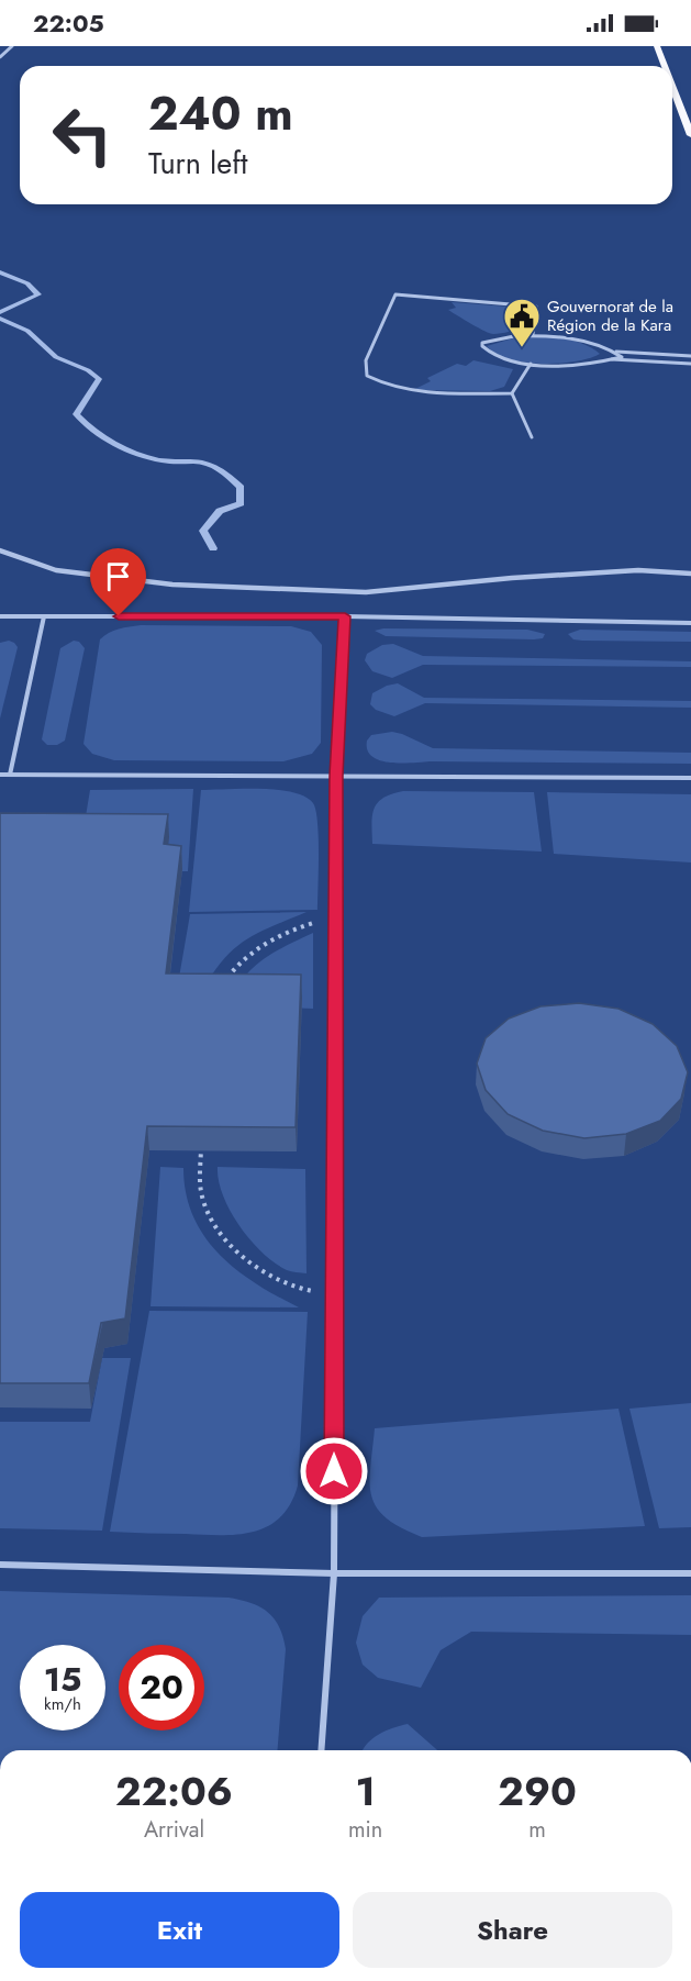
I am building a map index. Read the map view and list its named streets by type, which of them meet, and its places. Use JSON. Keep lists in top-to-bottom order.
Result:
{
  "places": {
    "public building": ["Gouvernorat de la Région de la Kara"]
  },
  "page": {
    "status": "22:05",
    "turn": ["240 m", "Turn left"],
    "speed": "15 km/h",
    "limit": "20",
    "eta": [
      "22:06",
      "Arrival",
      "1",
      "min",
      "290",
      "m"
    ],
    "buttons": ["Exit", "Share"]
  }
}
